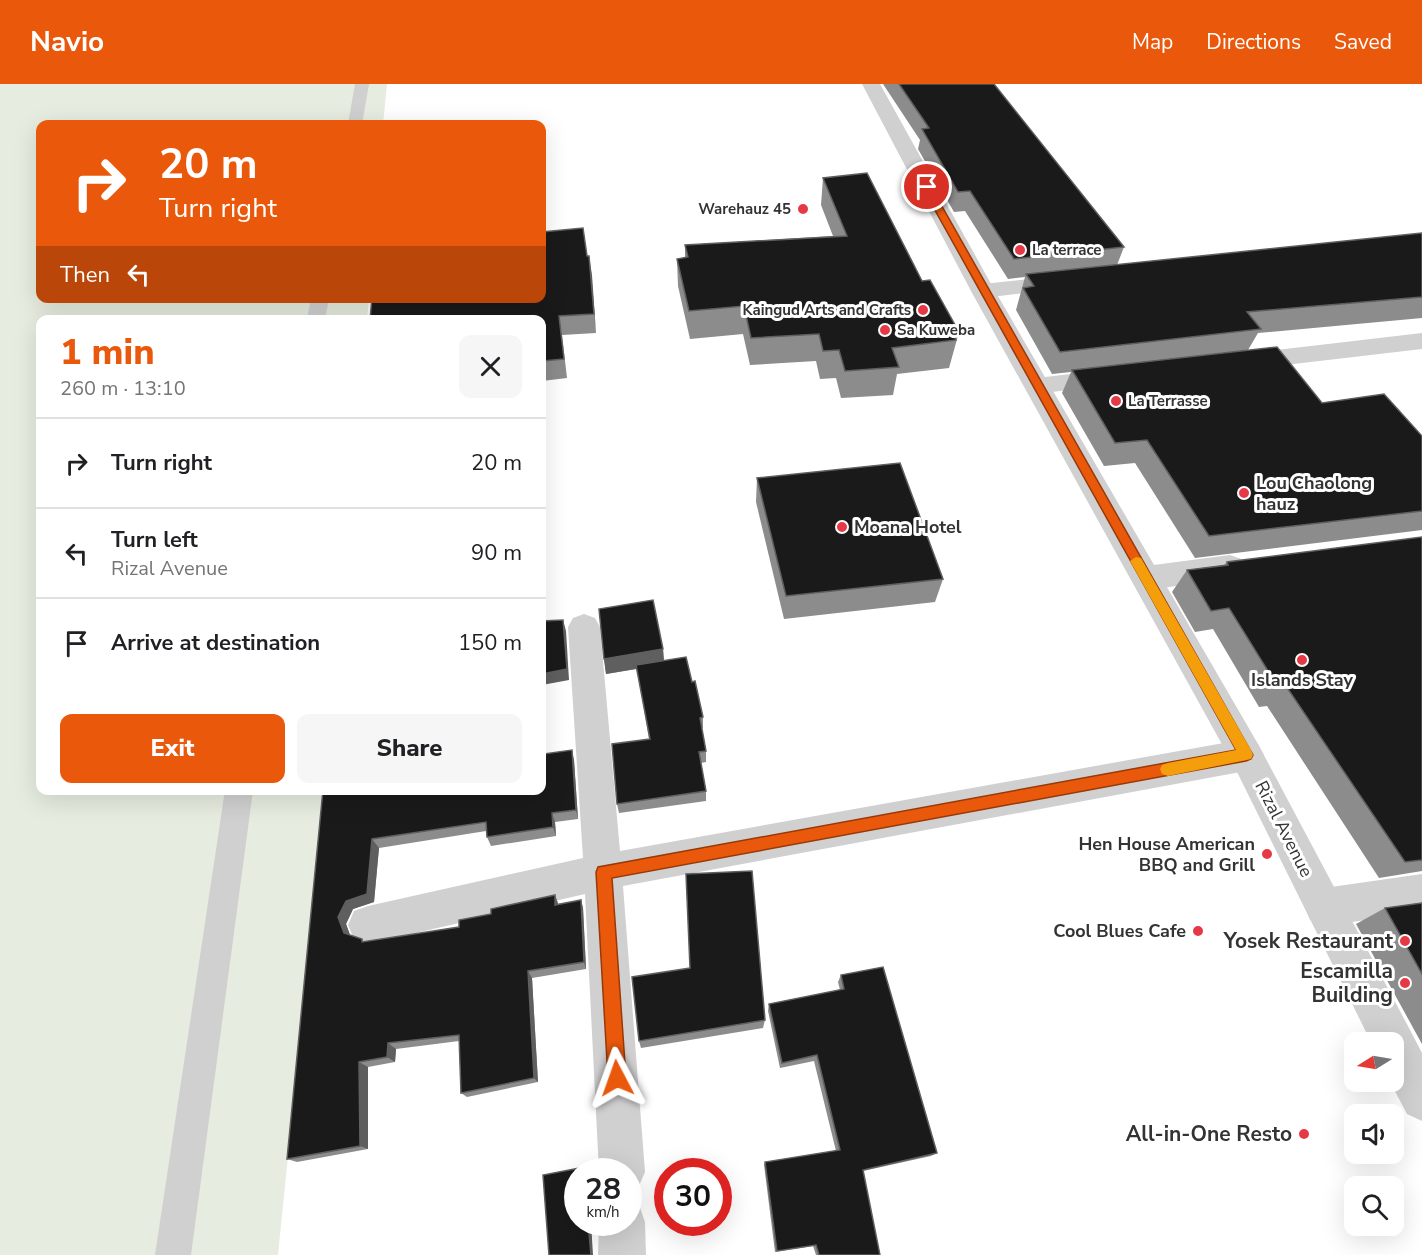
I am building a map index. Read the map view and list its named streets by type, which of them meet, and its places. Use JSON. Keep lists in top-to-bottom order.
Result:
{
  "streets": {
    "street": ["Rizal Avenue"]
  },
  "places": [
    "Warehauz 45",
    "La terrace",
    "Kaingud Arts and Crafts",
    "Sa Kuweba",
    "La Terrasse",
    "Lou Chaolong hauz",
    "Moana Hotel",
    "Islands Stay",
    "Hen House American BBQ and Grill",
    "Cool Blues Cafe",
    "Yosek Restaurant",
    "Escamilla Building",
    "All-in-One Resto"
  ],
  "north": "left",
  "page": {
    "header": "Navio",
    "nav": ["Map", "Directions", "Saved"],
    "turn": ["20 m", "Turn right"],
    "then": "Then",
    "heading": ["1 min", "260 m · 13:10"],
    "list": [
      {
        "name": "Turn right",
        "value": "20 m"
      },
      {
        "name": "Turn left",
        "note": "Rizal Avenue",
        "value": "90 m"
      },
      {
        "name": "Arrive at destination",
        "value": "150 m"
      }
    ],
    "buttons": ["Exit", "Share"],
    "speed": "28 km/h",
    "limit": "30"
  }
}
